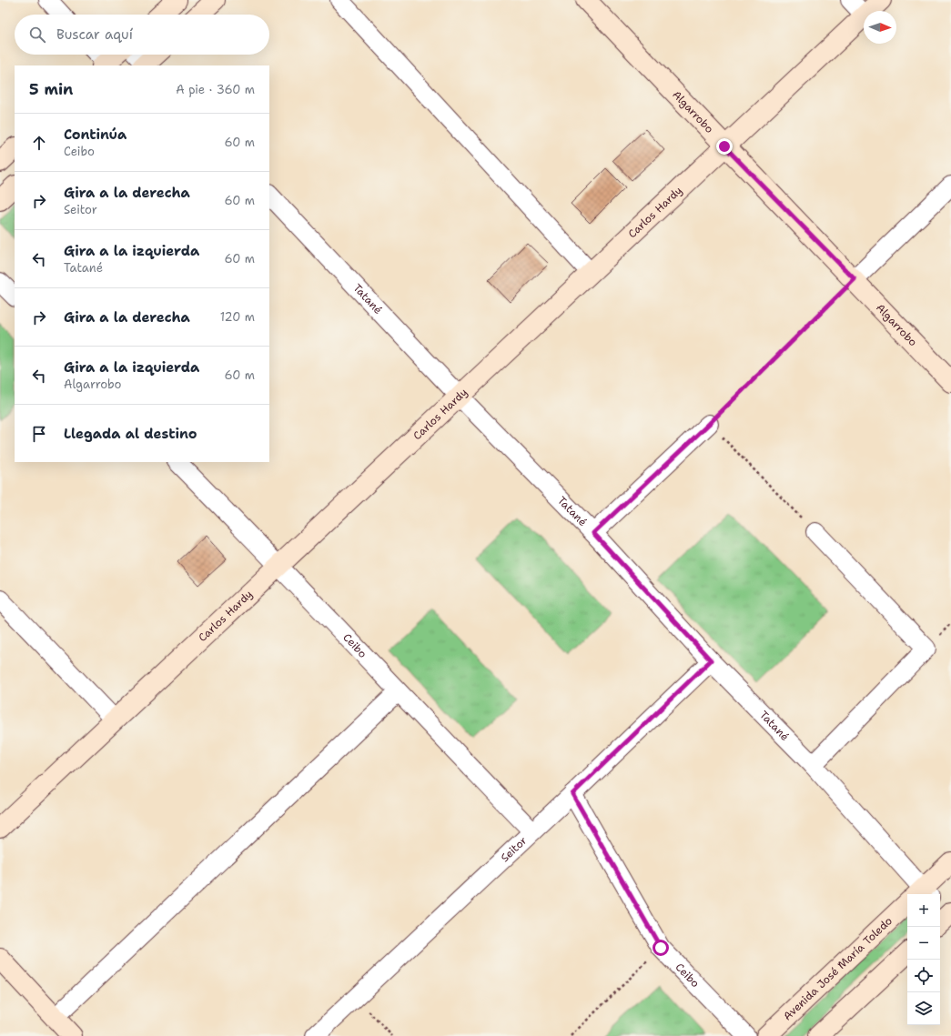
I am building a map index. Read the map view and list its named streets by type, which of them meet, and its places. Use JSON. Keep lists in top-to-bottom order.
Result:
{
  "streets": {
    "street": [
      "Algarrobo",
      "Carlos Hardy",
      "Tatané",
      "Ceibo",
      "Seitor",
      "Avenida José María Toledo"
    ]
  },
  "crossings": [
    ["Algarrobo", "Carlos Hardy"],
    ["Carlos Hardy", "Tatané"],
    ["Carlos Hardy", "Ceibo"],
    ["Tatané", "Seitor"],
    ["Ceibo", "Seitor"]
  ],
  "north": "right",
  "page": {
    "search": "Buscar aquí",
    "heading": ["5 min", "A pie · 360 m"],
    "list": [
      ["Continúa", "Ceibo", "60 m"],
      ["Gira a la derecha", "Seitor", "60 m"],
      ["Gira a la izquierda", "Tatané", "60 m"],
      ["Gira a la derecha", "120 m"],
      ["Gira a la izquierda", "Algarrobo", "60 m"],
      "Llegada al destino"
    ],
    "map_buttons": ["+", "−"]
  }
}
